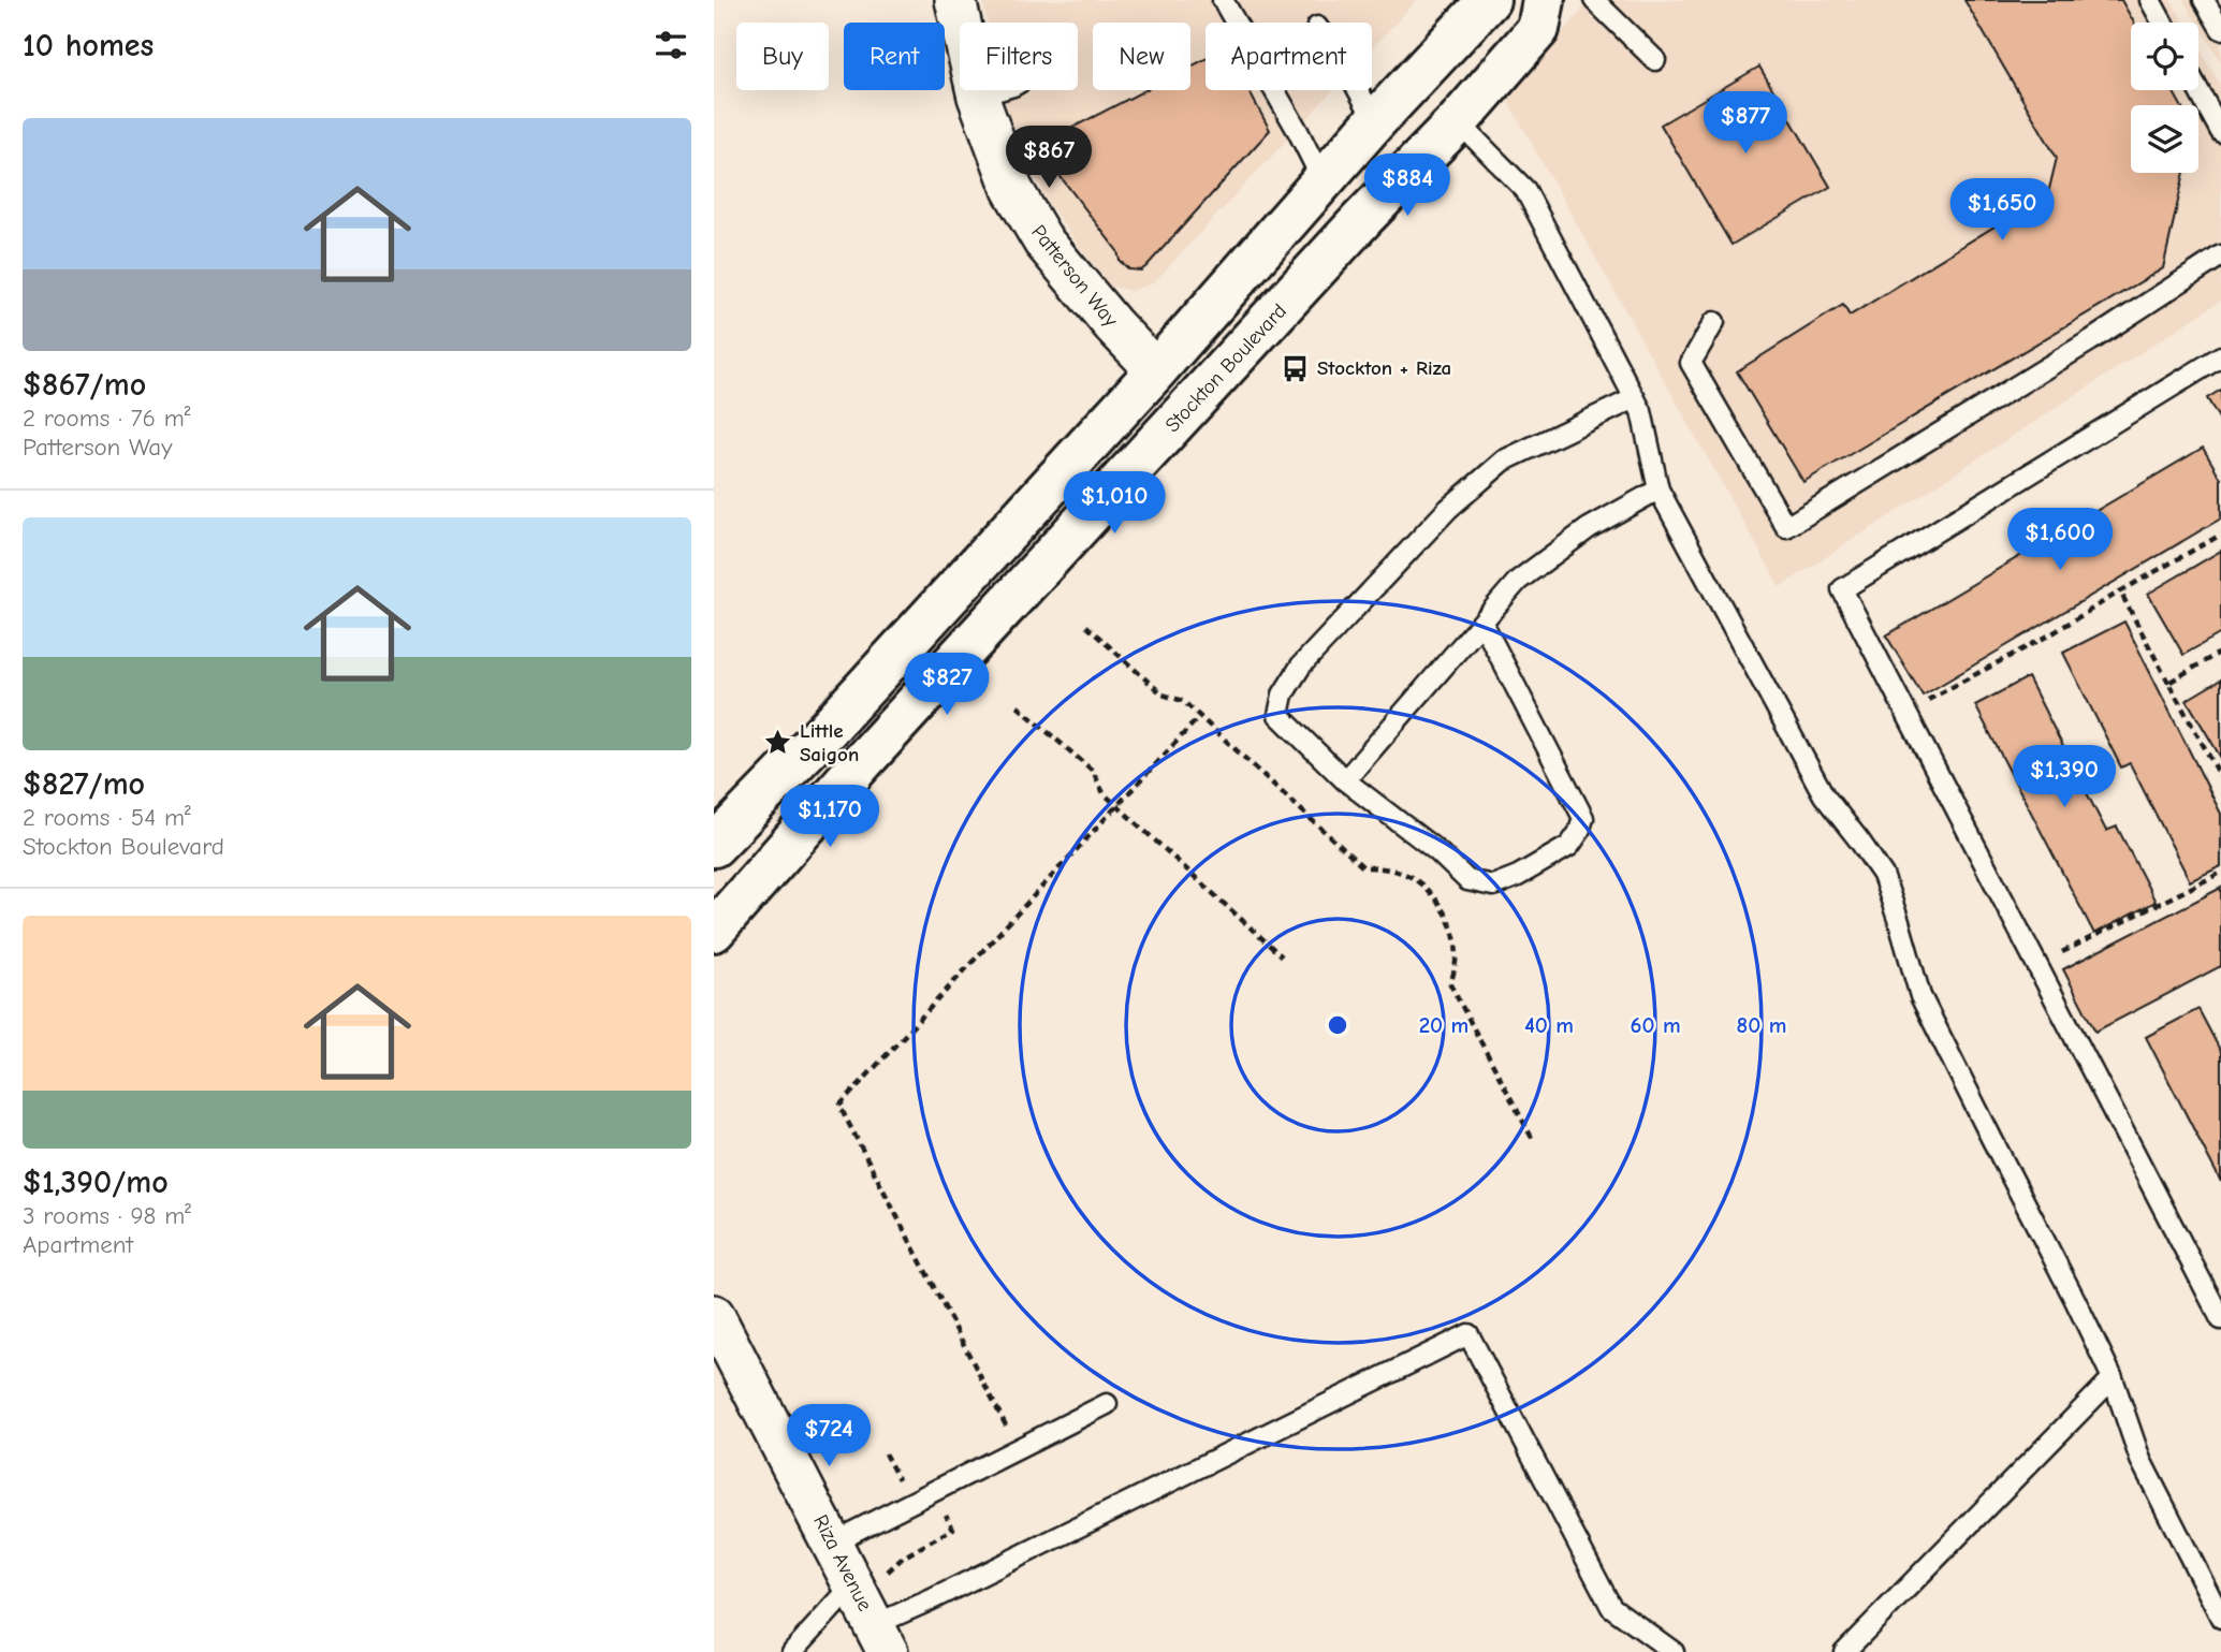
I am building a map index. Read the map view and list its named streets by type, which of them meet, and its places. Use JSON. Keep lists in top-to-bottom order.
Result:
{
  "streets": {
    "main road": ["Stockton Boulevard"],
    "street": ["Patterson Way", "Riza Avenue"]
  },
  "places": {
    "bus stop": ["Stockton + Riza"],
    "place": ["Little Saigon"]
  },
  "page": {
    "heading": "10 homes",
    "chip": [
      "Buy",
      "Rent",
      "Filters",
      "New",
      "Apartment"
    ],
    "list": [
      {
        "name": "$867/mo",
        "note": "2 rooms · 76 m² · Patterson Way"
      },
      {
        "name": "$827/mo",
        "note": "2 rooms · 54 m² · Stockton Boulevard"
      },
      {
        "name": "$1,390/mo",
        "note": "3 rooms · 98 m² · Apartment"
      }
    ],
    "price": [
      "$877",
      "$867",
      "$884",
      "$1,650",
      "$1,010",
      "$1,600",
      "$827",
      "$1,390",
      "$1,170",
      "$724"
    ]
  },
  "rings": [
    "20 m",
    "40 m",
    "60 m",
    "80 m"
  ]
}
